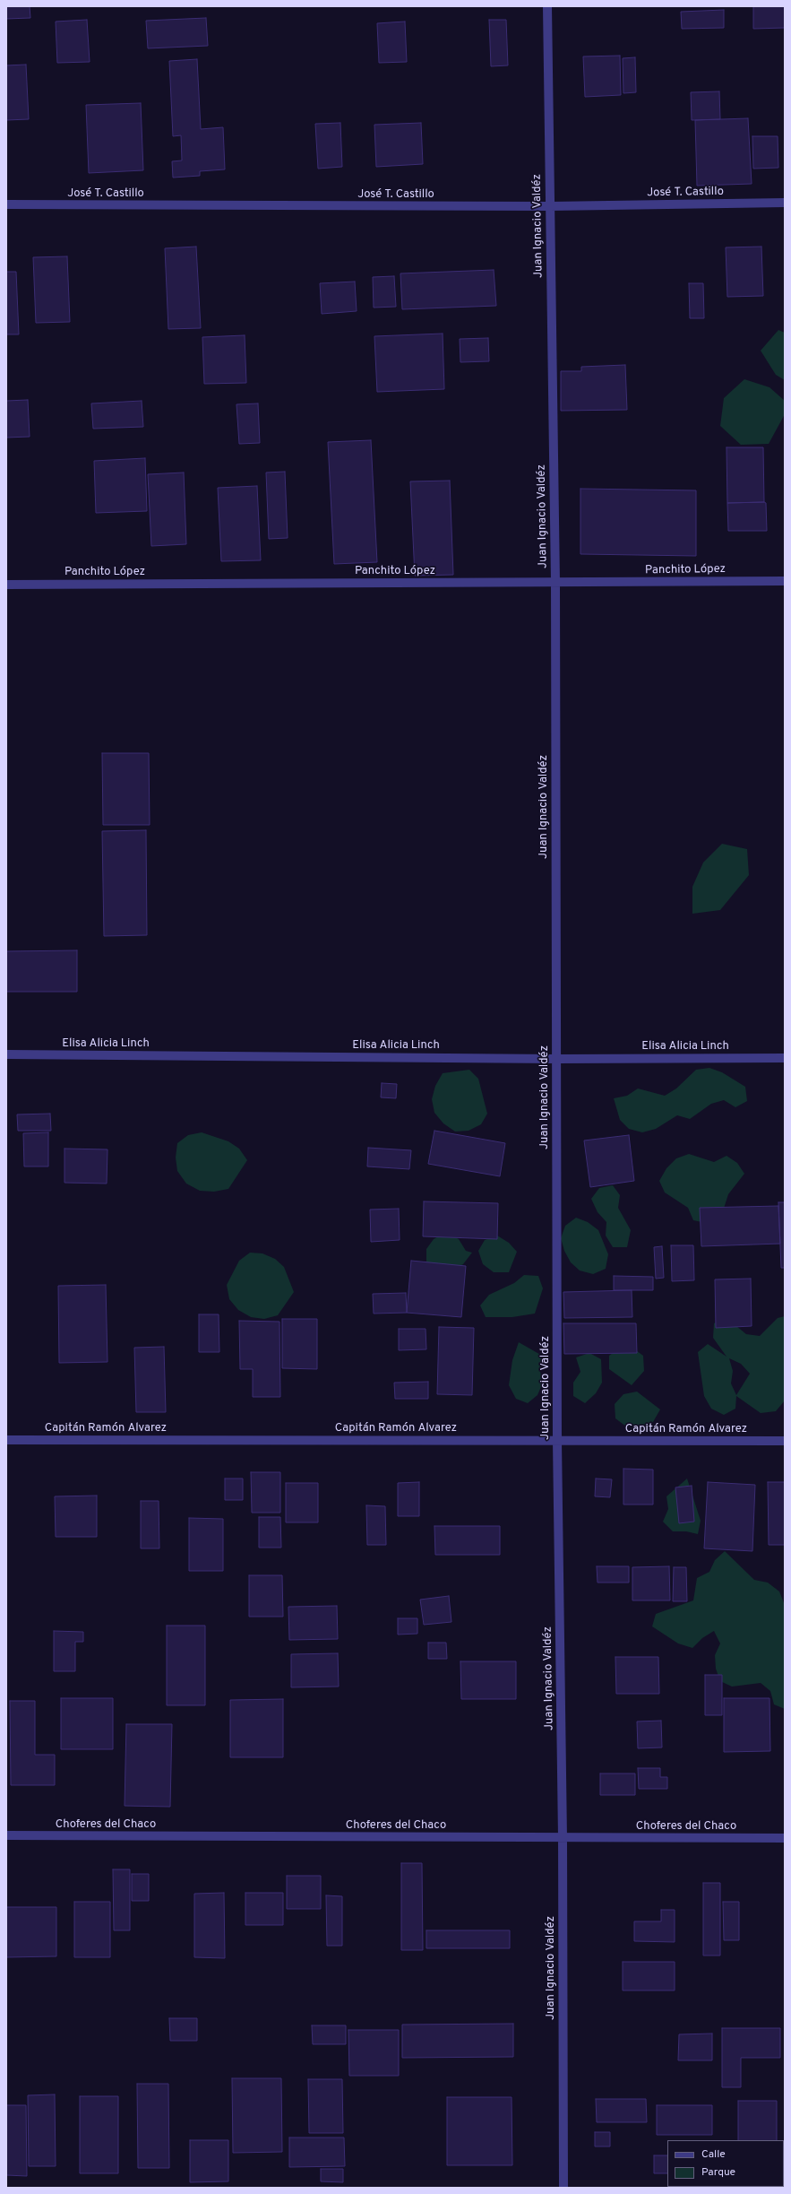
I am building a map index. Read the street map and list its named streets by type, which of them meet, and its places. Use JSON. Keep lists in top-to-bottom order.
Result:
{
  "streets": {
    "street": [
      "José T. Castillo",
      "Juan Ignacio Valdéz",
      "Panchito López",
      "Elisa Alicia Linch",
      "Capitán Ramón Alvarez",
      "Choferes del Chaco"
    ]
  },
  "crossings": [
    ["José T. Castillo", "Juan Ignacio Valdéz"],
    ["Juan Ignacio Valdéz", "Panchito López"],
    ["Juan Ignacio Valdéz", "Elisa Alicia Linch"],
    ["Juan Ignacio Valdéz", "Capitán Ramón Alvarez"],
    ["Juan Ignacio Valdéz", "Choferes del Chaco"]
  ],
  "legend": ["Calle", "Parque"]
}
